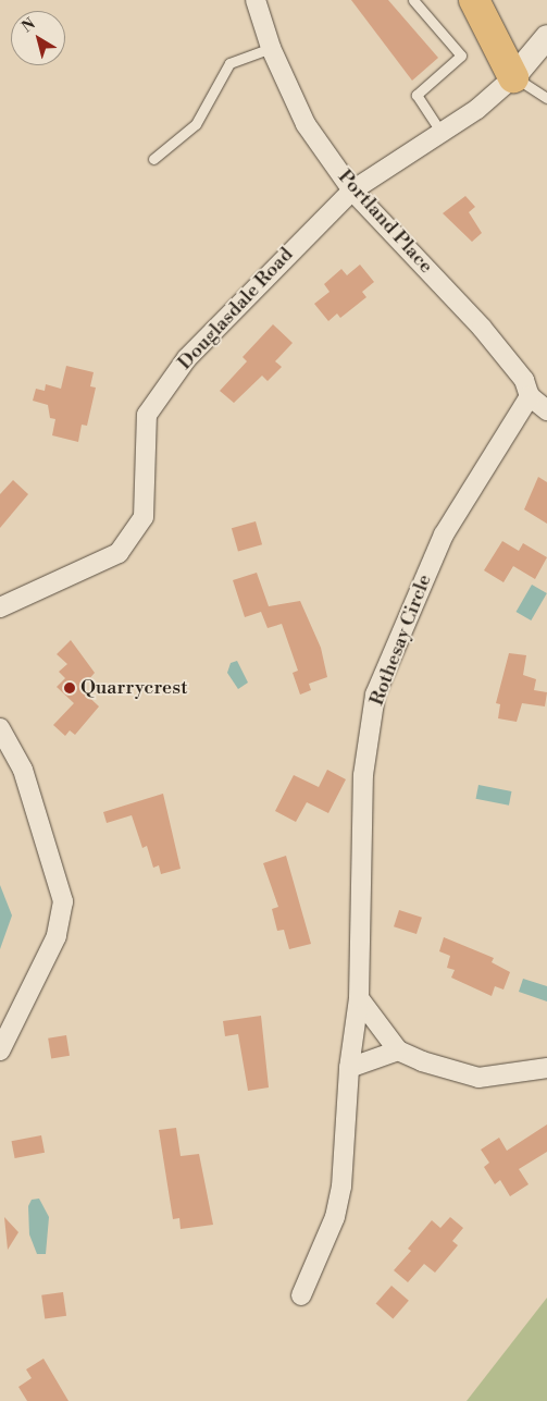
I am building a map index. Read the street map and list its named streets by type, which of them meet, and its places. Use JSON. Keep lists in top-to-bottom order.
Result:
{
  "streets": {
    "street": ["Portland Place", "Douglasdale Road", "Rothesay Circle"]
  },
  "crossings": [
    ["Portland Place", "Douglasdale Road"],
    ["Portland Place", "Rothesay Circle"]
  ],
  "places": ["Quarrycrest"],
  "north": "top left"
}
